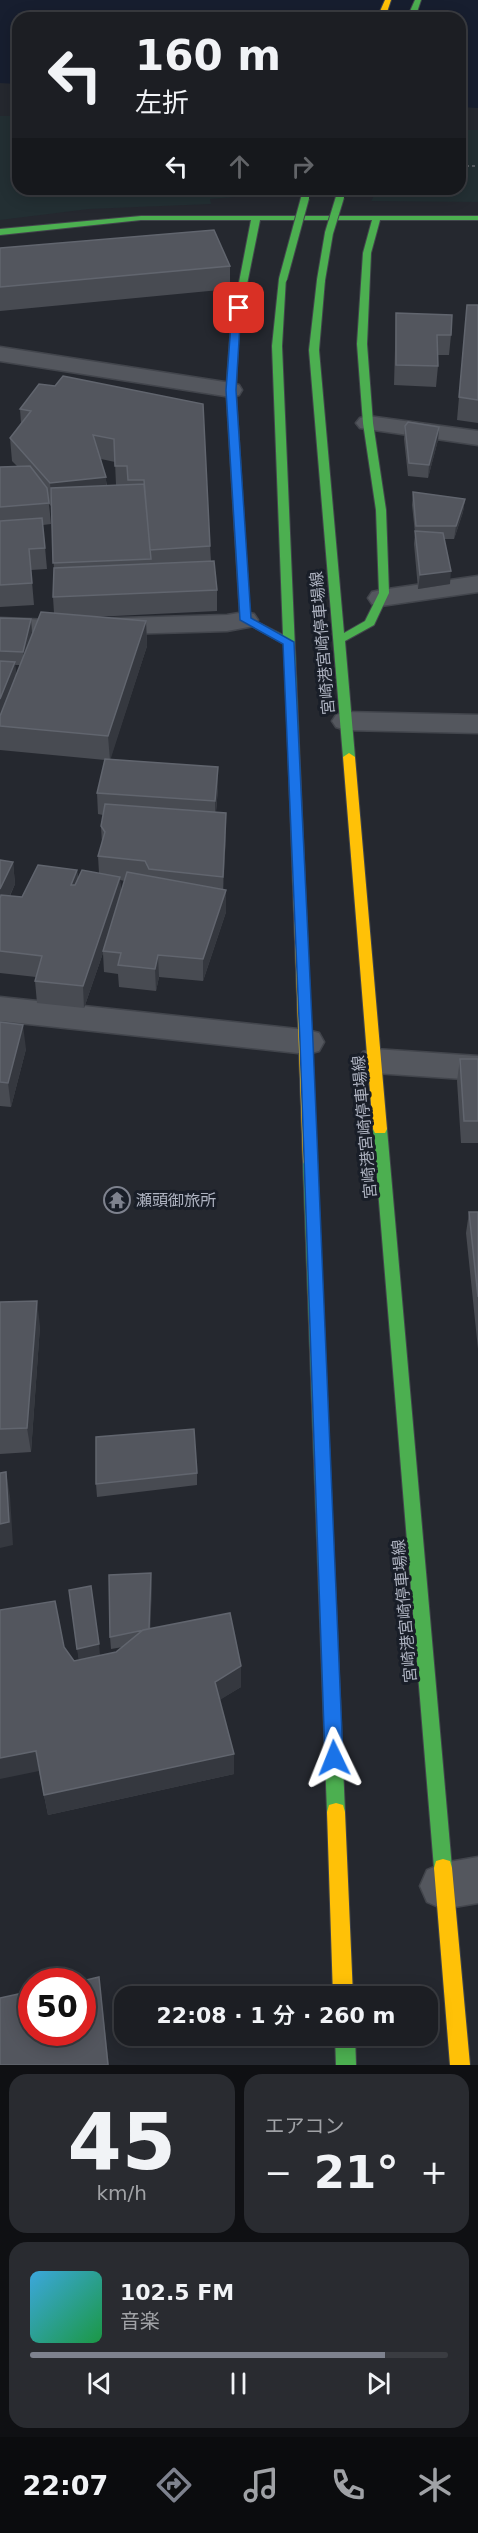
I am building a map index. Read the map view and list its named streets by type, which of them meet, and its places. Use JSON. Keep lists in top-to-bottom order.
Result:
{
  "streets": {
    "main road": ["宮崎港宮崎停車場線"]
  },
  "places": {
    "temple": ["瀬頭御旅所"]
  },
  "page": {
    "turn": ["160 m", "左折"],
    "limit": "50",
    "trip": "22:08 · 1 分 · 260 m",
    "tile": [
      ["45", "km/h"],
      "エアコン"
    ],
    "heat": ["−", "21°", "+"],
    "song": ["102.5 FM", "音楽"],
    "tabs": "22:07"
  }
}
